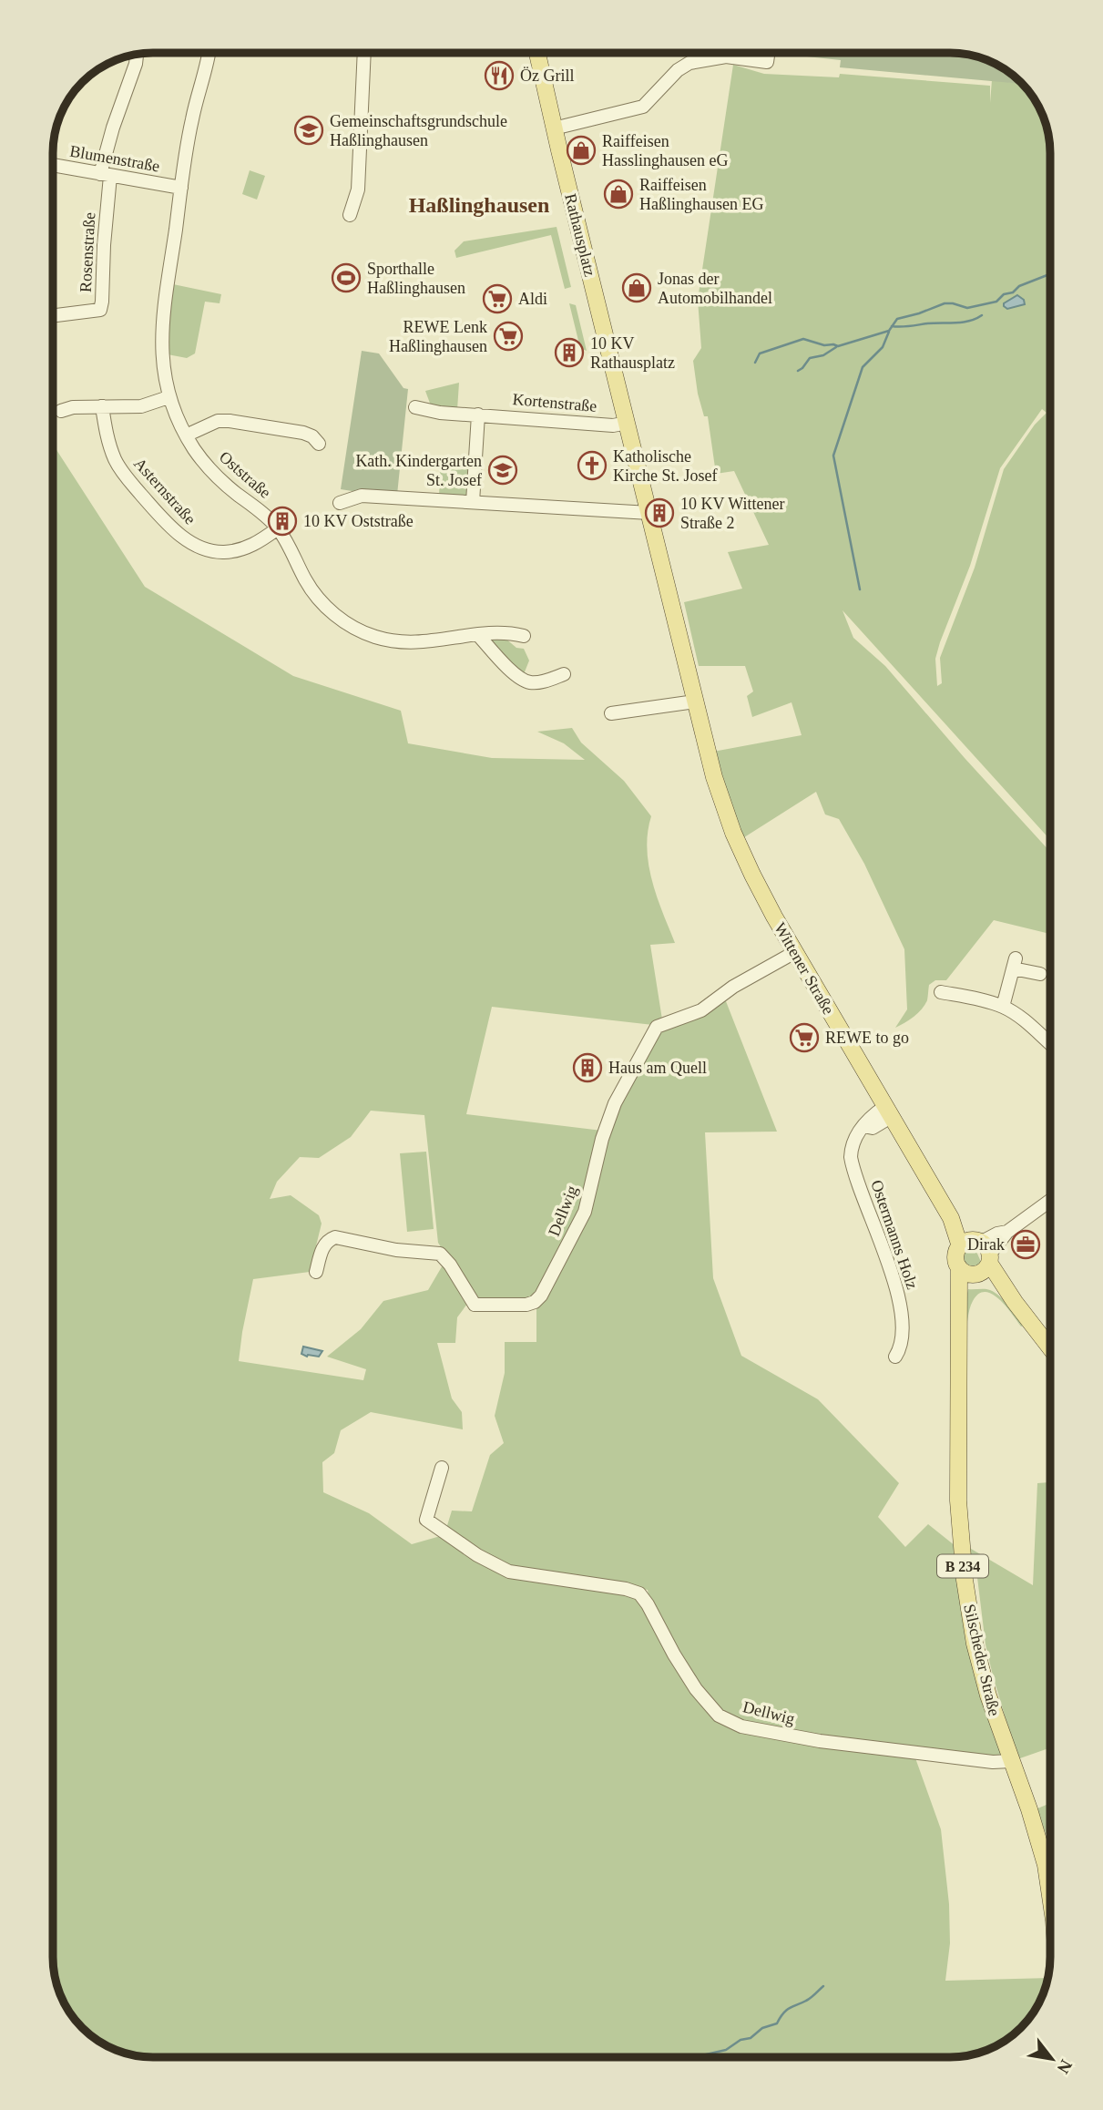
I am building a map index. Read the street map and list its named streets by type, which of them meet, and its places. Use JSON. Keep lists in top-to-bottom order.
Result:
{
  "streets": {
    "main road": [
      "Rathausplatz",
      "Wittener Straße",
      "B 234",
      "Silscheder Straße"
    ],
    "street": [
      "Blumenstraße",
      "Rosenstraße",
      "Kortenstraße",
      "Oststraße",
      "Asternstraße",
      "Dellwig",
      "Ostermanns Holz"
    ]
  },
  "crossings": [
    ["Blumenstraße", "Rosenstraße"],
    ["Blumenstraße", "Oststraße"],
    ["Rathausplatz", "Kortenstraße"],
    ["Rathausplatz", "Wittener Straße"],
    ["Kortenstraße", "Wittener Straße"],
    ["Oststraße", "Asternstraße"],
    ["Wittener Straße", "Dellwig"],
    ["Wittener Straße", "Ostermanns Holz"],
    ["Wittener Straße", "Silscheder Straße"],
    ["Dellwig", "Silscheder Straße"]
  ],
  "districts": ["Haßlinghausen"],
  "places": {
    "restaurant": ["Öz Grill"],
    "school or university": ["Gemeinschaftsgrundschule Haßlinghausen", "Kath. Kindergarten St. Josef"],
    "shop": ["Raiffeisen Hasslinghausen eG", "Raiffeisen Haßlinghausen EG", "Jonas der Automobilhandel"],
    "sports": ["Sporthalle Haßlinghausen"],
    "supermarket": ["Aldi", "REWE Lenk Haßlinghausen", "REWE to go"],
    "building": [
      "10 KV Rathausplatz",
      "10 KV Wittener Straße 2",
      "10 KV Oststraße",
      "Haus am Quell"
    ],
    "church": ["Katholische Kirche St. Josef"],
    "office": ["Dirak"]
  },
  "north": "bottom right"
}
